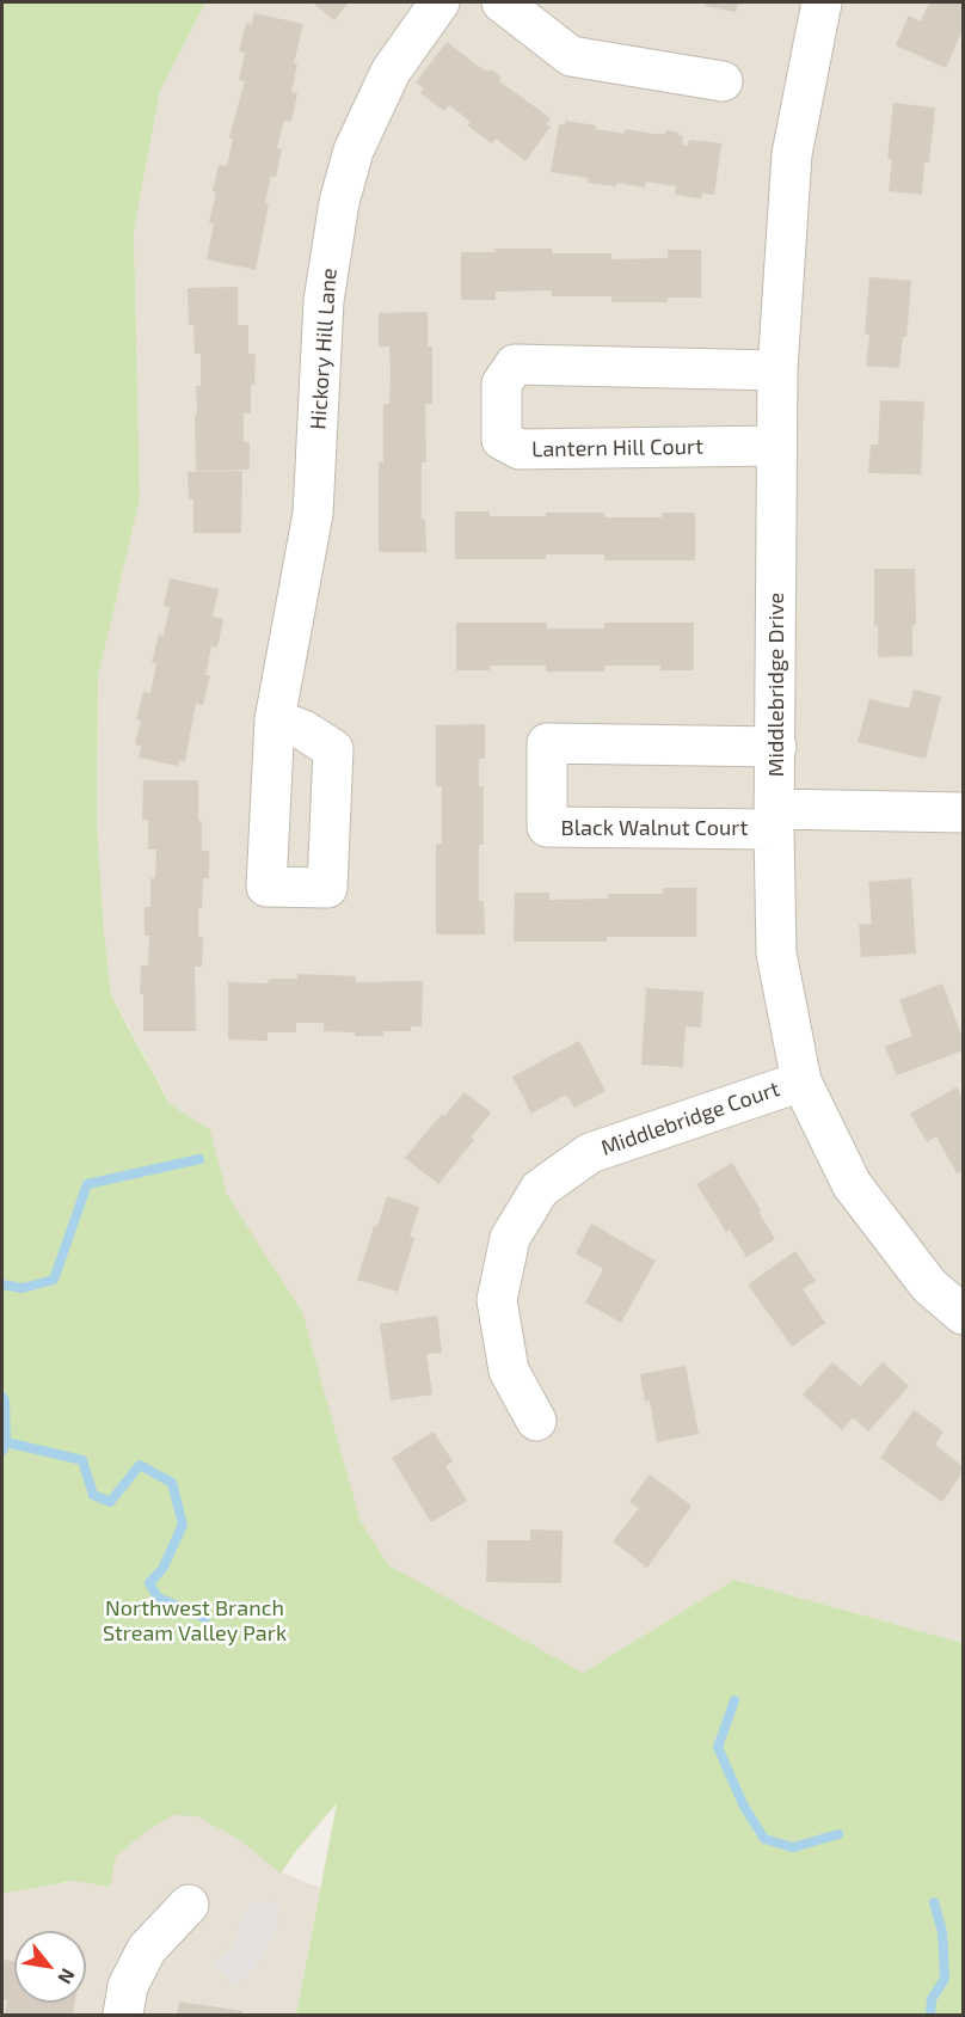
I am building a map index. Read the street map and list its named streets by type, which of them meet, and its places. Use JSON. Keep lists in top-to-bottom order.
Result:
{
  "streets": {
    "street": [
      "Hickory Hill Lane",
      "Lantern Hill Court",
      "Middlebridge Drive",
      "Black Walnut Court",
      "Middlebridge Court"
    ]
  },
  "crossings": [
    ["Lantern Hill Court", "Middlebridge Drive"],
    ["Middlebridge Drive", "Black Walnut Court"],
    ["Middlebridge Drive", "Middlebridge Court"]
  ],
  "parks": ["Northwest Branch Stream Valley Park"],
  "north": "bottom right"
}
